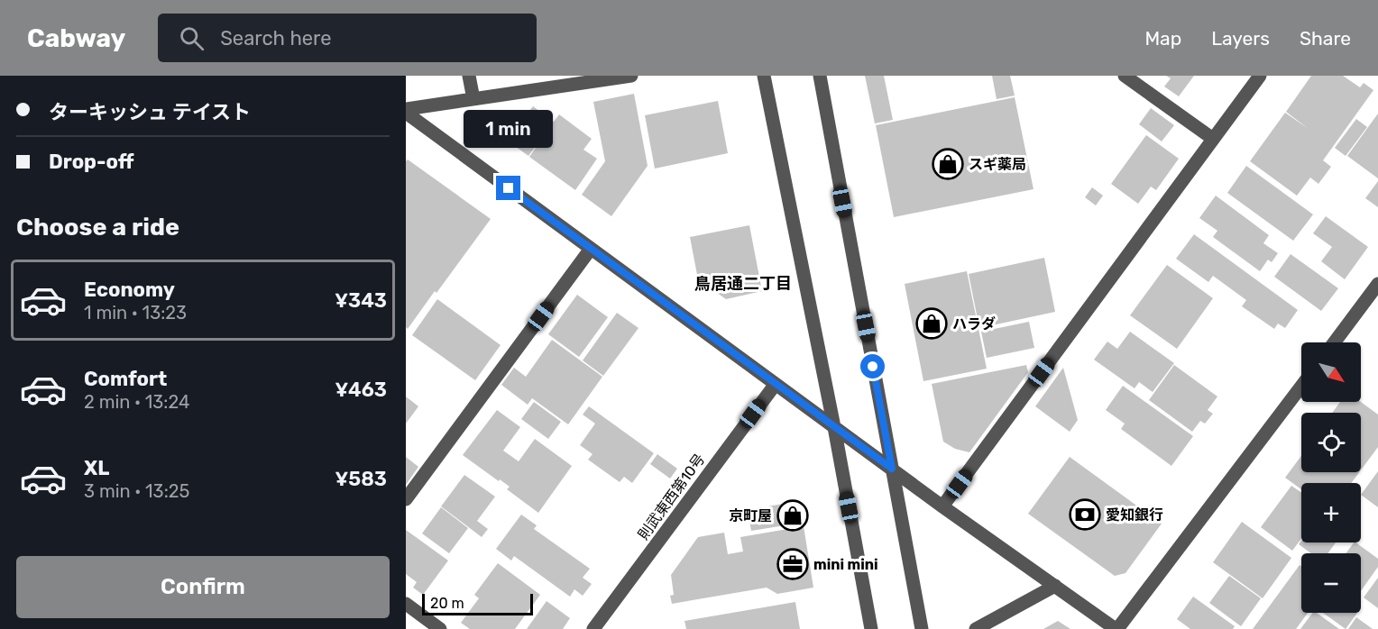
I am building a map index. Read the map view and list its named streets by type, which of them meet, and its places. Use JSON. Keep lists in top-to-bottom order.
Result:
{
  "streets": {
    "street": ["則武東西第10号"]
  },
  "districts": ["鳥居通二丁目"],
  "places": {
    "shop": ["スギ薬局", "ハラダ", "京町屋"],
    "bank": ["愛知銀行"],
    "office": ["mini mini"]
  },
  "scale_bar": "20 m",
  "north": "bottom right",
  "page": {
    "header": "Cabway",
    "search": "Search here",
    "nav": ["Map", "Layers", "Share"],
    "banner": ["ターキッシュ テイスト", "Drop-off"],
    "bubble": "1 min",
    "heading": "Choose a ride",
    "list": [
      {
        "name": "Economy",
        "note": "1 min · 13:23",
        "value": "¥343"
      },
      {
        "name": "Comfort",
        "note": "2 min · 13:24",
        "value": "¥463"
      },
      {
        "name": "XL",
        "note": "3 min · 13:25",
        "value": "¥583"
      }
    ],
    "map_buttons": ["+", "−"],
    "buttons": "Confirm",
    "scale": "20 m"
  }
}
